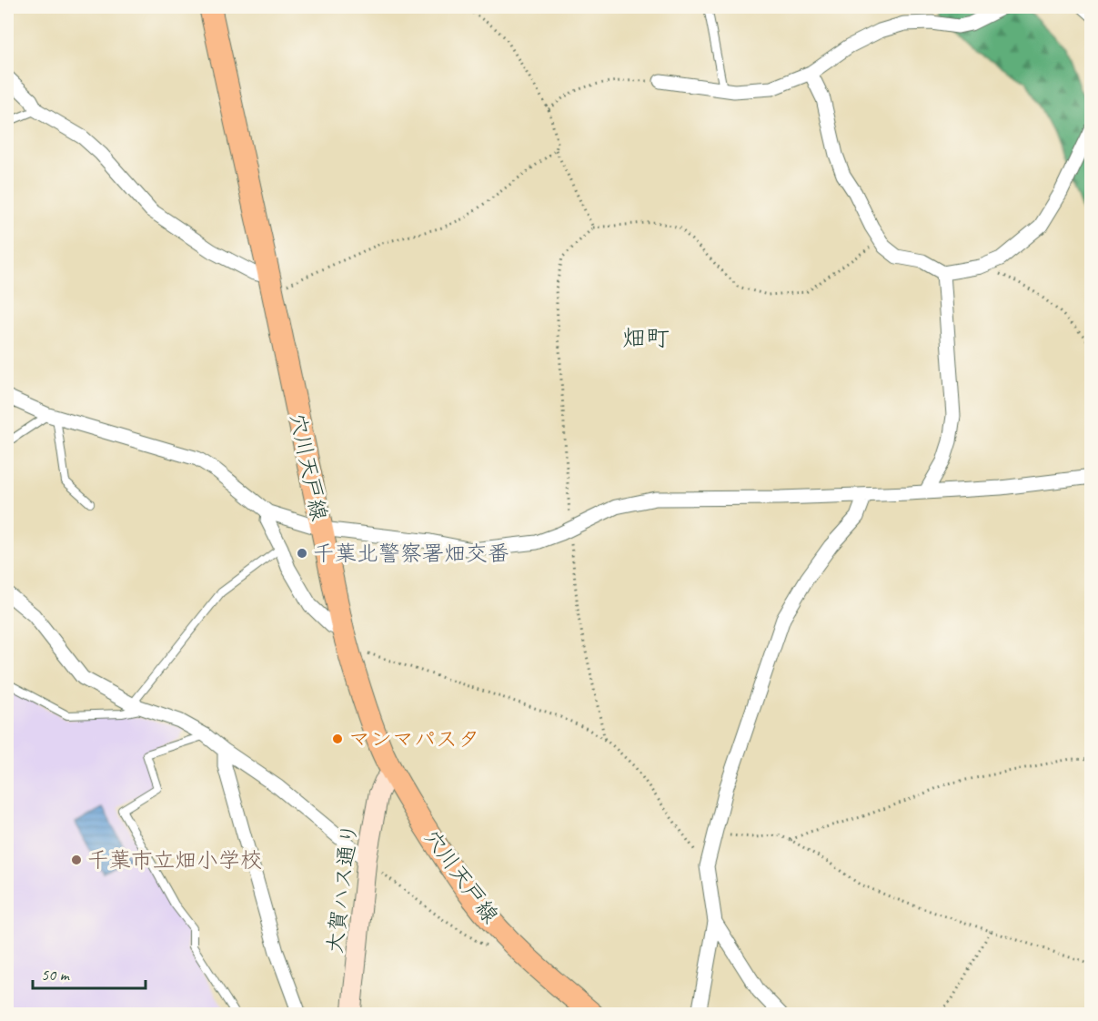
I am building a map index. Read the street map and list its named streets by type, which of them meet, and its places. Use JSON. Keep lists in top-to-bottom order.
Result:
{
  "streets": {
    "main road": ["穴川天戸線"],
    "street": ["大賀ハス通り"]
  },
  "crossings": [
    ["穴川天戸線", "大賀ハス通り"]
  ],
  "districts": ["畑町"],
  "places": ["千葉北警察署畑交番", "マンマパスタ", "千葉市立畑小学校"],
  "scale_bar": "50 m"
}
